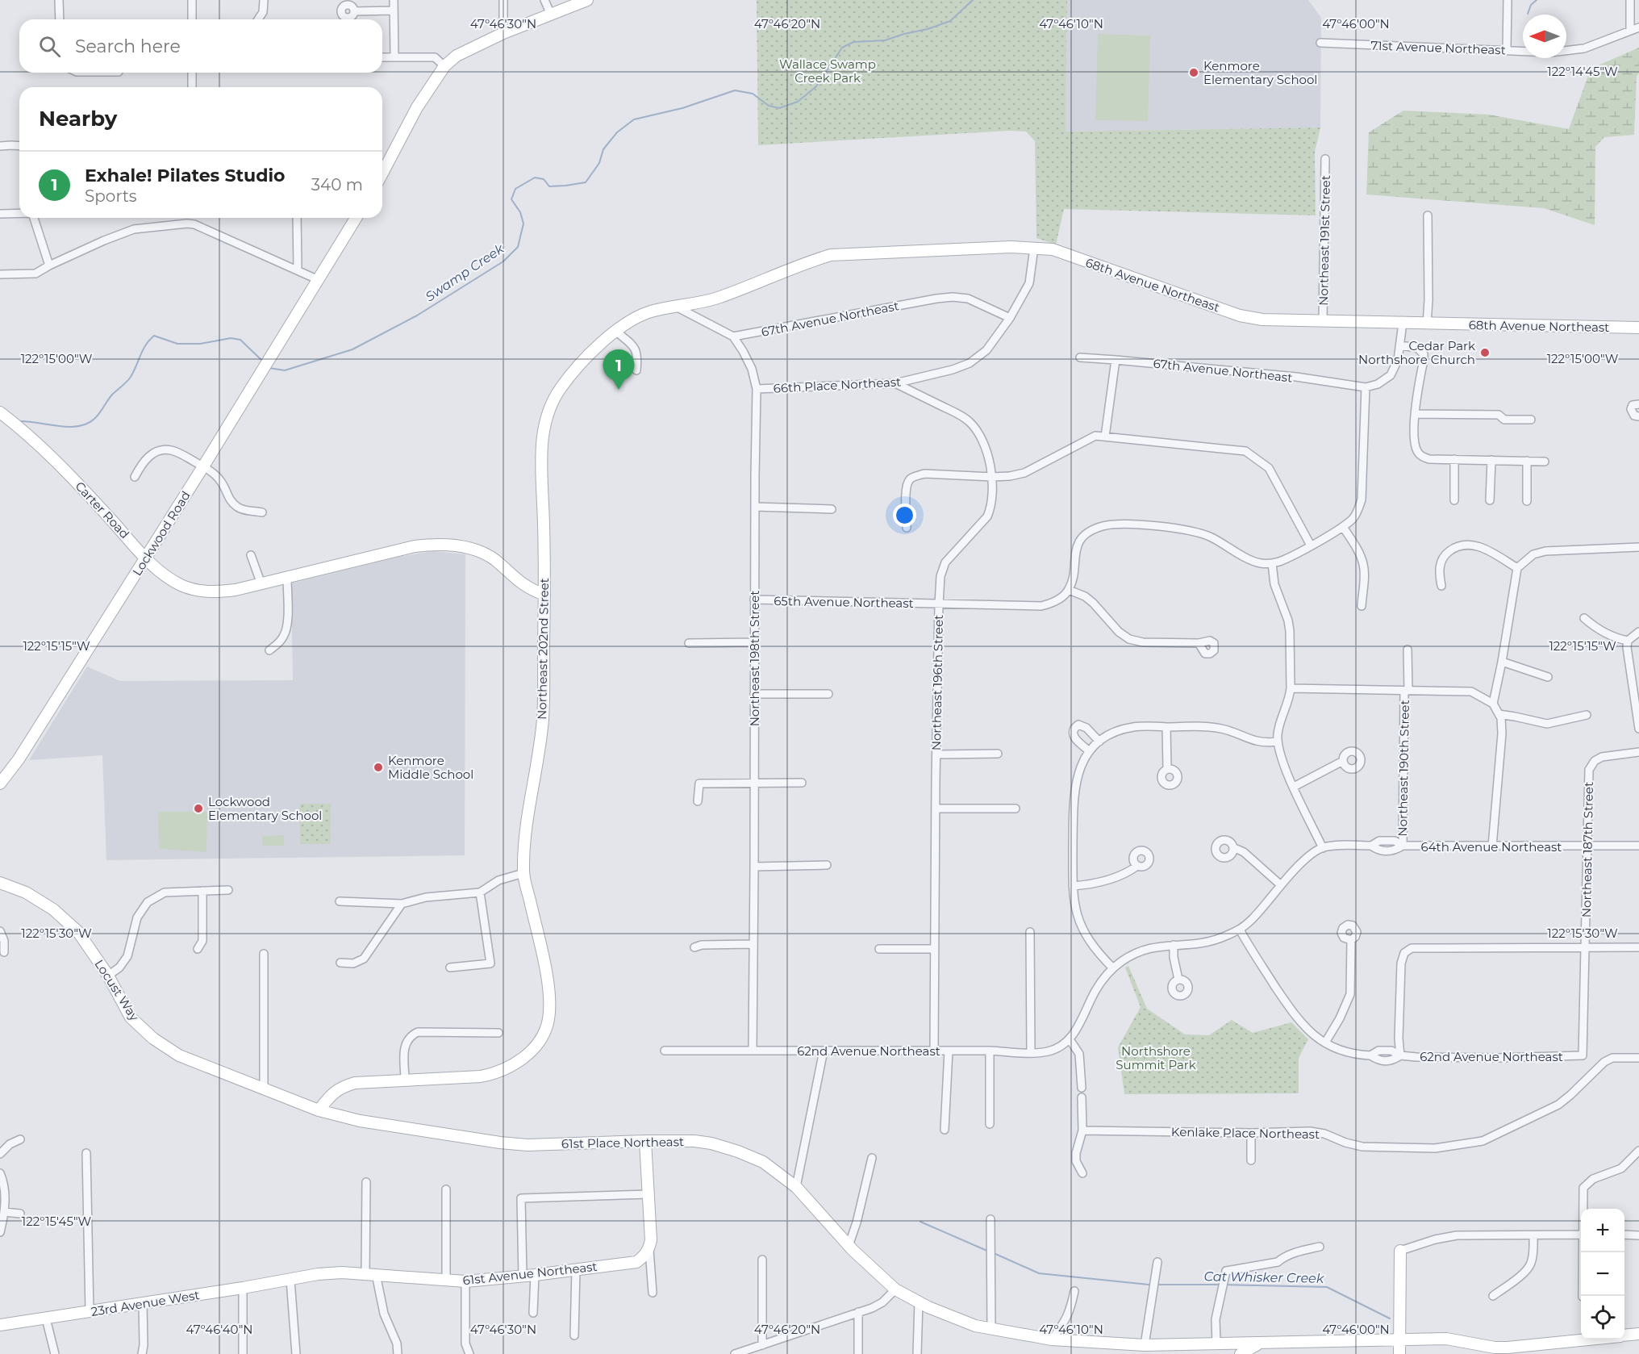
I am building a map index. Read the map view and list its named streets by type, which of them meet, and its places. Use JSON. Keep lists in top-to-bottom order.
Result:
{
  "streets": {
    "street": [
      "71st Avenue Northeast",
      "Northeast 191st Street",
      "68th Avenue Northeast",
      "67th Avenue Northeast",
      "66th Place Northeast",
      "Carter Road",
      "Lockwood Road",
      "65th Avenue Northeast",
      "Northeast 202nd Street",
      "Northeast 198th Street",
      "Northeast 196th Street",
      "Northeast 190th Street",
      "64th Avenue Northeast",
      "Northeast 187th Street",
      "Locust Way",
      "62nd Avenue Northeast",
      "Kenlake Place Northeast",
      "61st Place Northeast",
      "61st Avenue Northeast",
      "23rd Avenue West"
    ]
  },
  "crossings": [
    ["Northeast 191st Street", "68th Avenue Northeast"],
    ["68th Avenue Northeast", "66th Place Northeast"],
    ["68th Avenue Northeast", "Northeast 202nd Street"],
    ["67th Avenue Northeast", "66th Place Northeast"],
    ["67th Avenue Northeast", "Northeast 198th Street"],
    ["66th Place Northeast", "Northeast 198th Street"],
    ["66th Place Northeast", "Northeast 196th Street"],
    ["Carter Road", "Lockwood Road"],
    ["Carter Road", "Northeast 202nd Street"],
    ["65th Avenue Northeast", "Northeast 198th Street"],
    ["65th Avenue Northeast", "Northeast 196th Street"],
    ["Northeast 198th Street", "62nd Avenue Northeast"],
    ["Northeast 196th Street", "62nd Avenue Northeast"],
    ["Northeast 190th Street", "64th Avenue Northeast"],
    ["64th Avenue Northeast", "Northeast 187th Street"],
    ["Northeast 187th Street", "62nd Avenue Northeast"],
    ["Locust Way", "61st Place Northeast"],
    ["61st Avenue Northeast", "23rd Avenue West"]
  ],
  "water": ["Swamp Creek", "Cat Whisker Creek"],
  "parks": ["Wallace Swamp Creek Park", "Northshore Summit Park"],
  "places": [
    "Kenmore Elementary School",
    "Cedar Park Northshore Church",
    "Kenmore Middle School",
    "Lockwood Elementary School"
  ],
  "north": "left",
  "page": {
    "search": "Search here",
    "heading": "Nearby",
    "list": [
      {
        "mark": "1",
        "name": "Exhale! Pilates Studio",
        "note": "Sports",
        "value": "340 m"
      }
    ],
    "pins": "1",
    "map_buttons": ["+", "−"]
  },
  "coordinates": [
    "47°46'30\"N",
    "47°46'20\"N",
    "47°46'10\"N",
    "47°46'00\"N",
    "122°14'45\"W",
    "122°15'00\"W",
    "122°15'15\"W",
    "122°15'30\"W",
    "122°15'45\"W",
    "47°46'40\"N"
  ]
}
